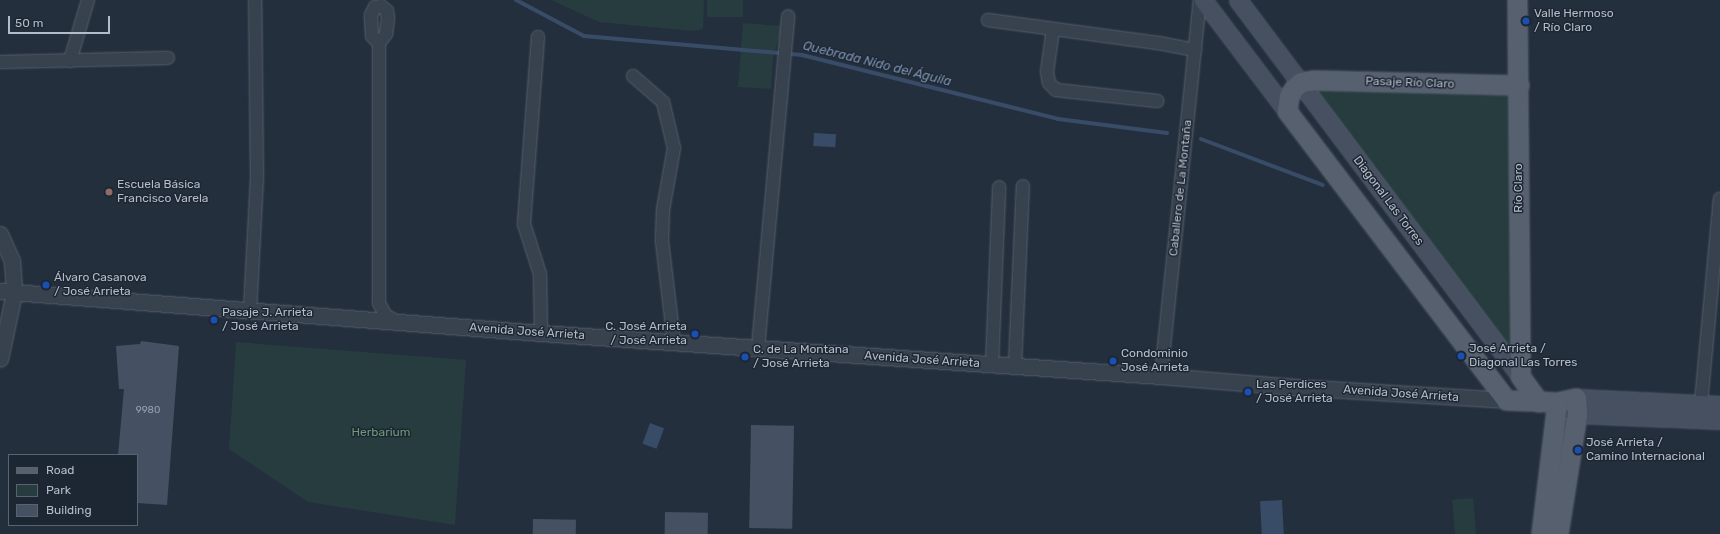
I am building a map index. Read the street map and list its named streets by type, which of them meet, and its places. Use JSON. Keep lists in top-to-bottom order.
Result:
{
  "streets": {
    "main road": [
      "Pasaje Río Claro",
      "Río Claro",
      "Diagonal Las Torres",
      "Avenida José Arrieta"
    ],
    "street": ["Caballero de La Montaña"]
  },
  "crossings": [
    ["Pasaje Río Claro", "Río Claro"],
    ["Pasaje Río Claro", "Diagonal Las Torres"],
    ["Caballero de La Montaña", "Avenida José Arrieta"],
    ["Río Claro", "Diagonal Las Torres"],
    ["Diagonal Las Torres", "Avenida José Arrieta"]
  ],
  "water": ["Quebrada Nido del Águila"],
  "parks": ["Herbarium"],
  "places": [
    "Valle Hermoso / Río Claro",
    "Escuela Básica Francisco Varela",
    "Álvaro Casanova / José Arrieta",
    "Pasaje J. Arrieta / José Arrieta",
    "C. José Arrieta / José Arrieta",
    "José Arrieta / Diagonal Las Torres",
    "C. de La Montana / José Arrieta",
    "Condominio José Arrieta",
    "Las Perdices / José Arrieta",
    "José Arrieta / Camino Internacional"
  ],
  "house_numbers": ["9980"],
  "legend": ["Road", "Park", "Building"],
  "scale_bar": "50 m"
}
